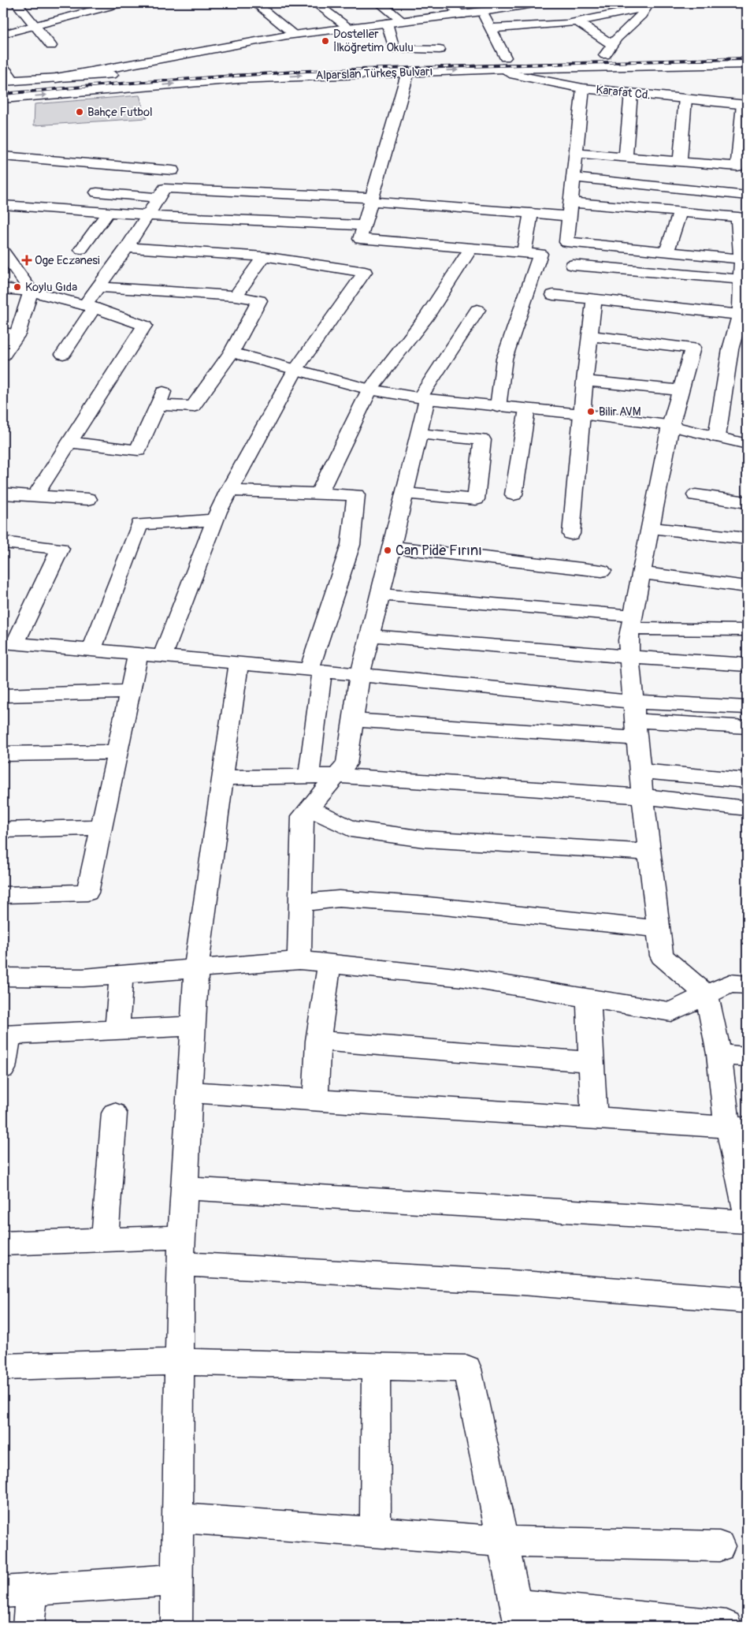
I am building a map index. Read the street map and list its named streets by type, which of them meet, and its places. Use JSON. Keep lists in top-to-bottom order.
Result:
{
  "streets": {
    "street": ["Alparslan Türkeş Bulvarı", "Karafat Cd."]
  },
  "crossings": [
    ["Alparslan Türkeş Bulvarı", "Karafat Cd."]
  ],
  "places": {
    "other": [
      "Dosteller İlköğretim Okulu",
      "Bahçe Futbol",
      "Koylu Gıda",
      "Bilir AVM",
      "Can Pide Fırını"
    ],
    "health": ["Oge Eczanesi"]
  }
}
